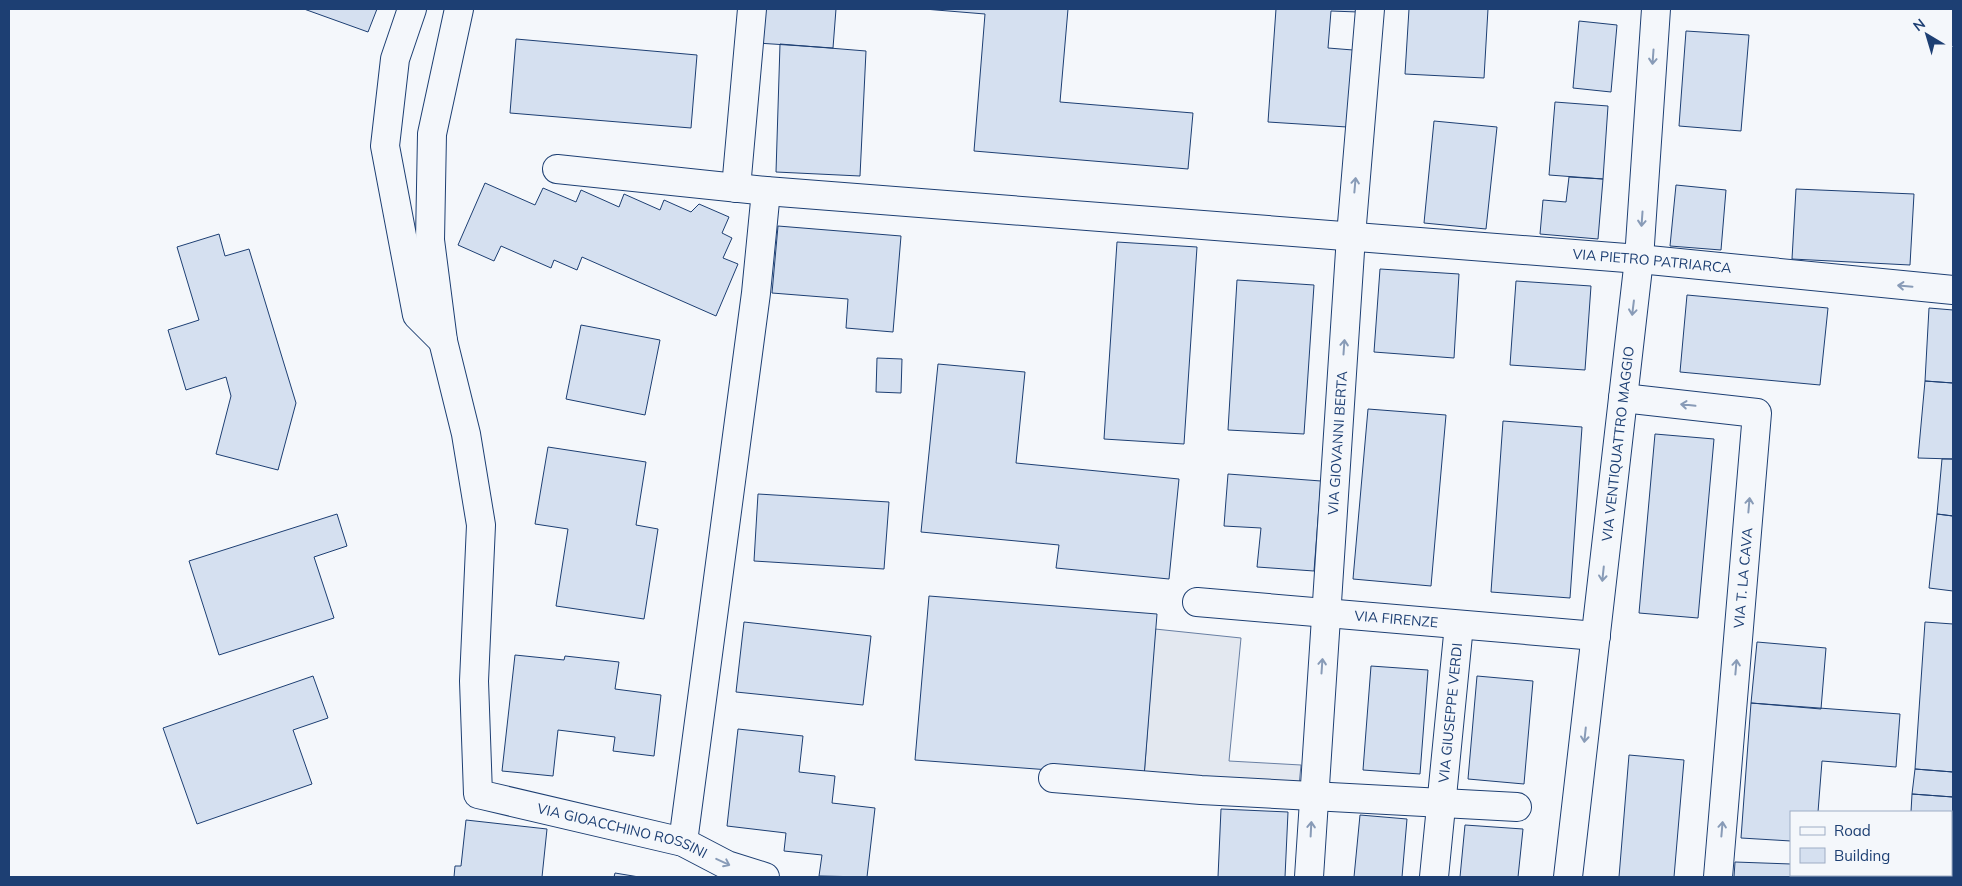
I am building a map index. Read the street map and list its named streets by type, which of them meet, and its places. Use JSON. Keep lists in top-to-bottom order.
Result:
{
  "streets": {
    "street": [
      "VIA PIETRO PATRIARCA",
      "VIA GIOVANNI BERTA",
      "VIA VENTIQUATTRO MAGGIO",
      "VIA T. LA CAVA",
      "VIA FIRENZE",
      "VIA GIUSEPPE VERDI",
      "VIA GIOACCHINO ROSSINI"
    ]
  },
  "crossings": [
    ["VIA PIETRO PATRIARCA", "VIA GIOVANNI BERTA"],
    ["VIA PIETRO PATRIARCA", "VIA VENTIQUATTRO MAGGIO"],
    ["VIA GIOVANNI BERTA", "VIA FIRENZE"],
    ["VIA GIOVANNI BERTA", "VIA GIUSEPPE VERDI"],
    ["VIA VENTIQUATTRO MAGGIO", "VIA T. LA CAVA"],
    ["VIA VENTIQUATTRO MAGGIO", "VIA FIRENZE"],
    ["VIA FIRENZE", "VIA GIUSEPPE VERDI"]
  ],
  "one_way": ["VIA GIOVANNI BERTA", "VIA VENTIQUATTRO MAGGIO", "VIA T. LA CAVA"],
  "legend": ["Road", "Building"],
  "north": "top left"
}
